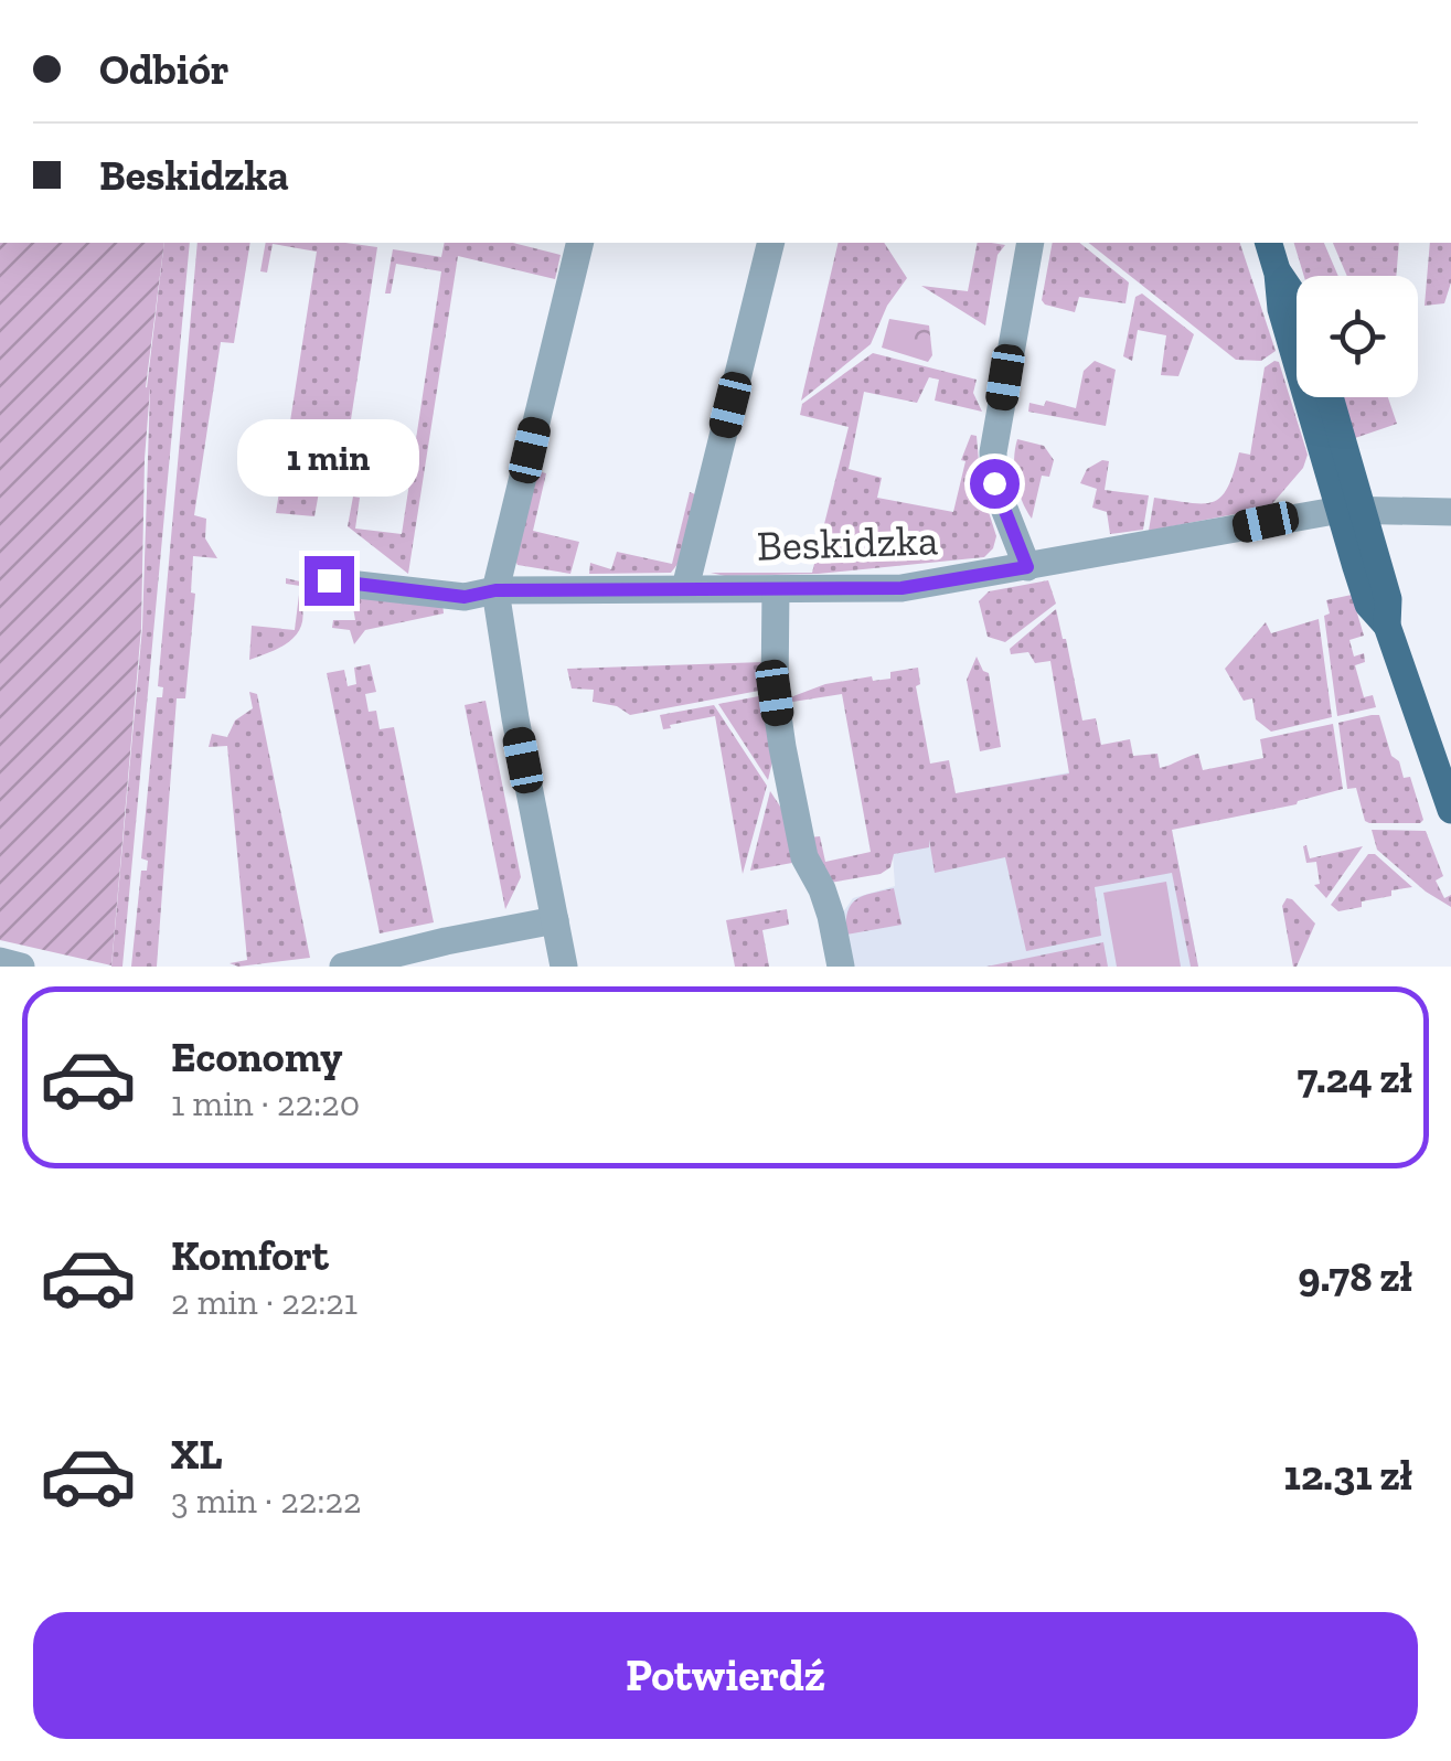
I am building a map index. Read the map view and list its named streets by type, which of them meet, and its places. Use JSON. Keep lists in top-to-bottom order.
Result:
{
  "streets": {
    "street": ["Beskidzka"]
  },
  "page": {
    "banner": ["Odbiór", "Beskidzka"],
    "bubble": "1 min",
    "list": [
      {
        "name": "Economy",
        "note": "1 min · 22:20",
        "value": "7.24 zł"
      },
      {
        "name": "Komfort",
        "note": "2 min · 22:21",
        "value": "9.78 zł"
      },
      {
        "name": "XL",
        "note": "3 min · 22:22",
        "value": "12.31 zł"
      }
    ],
    "buttons": "Potwierdź"
  }
}
